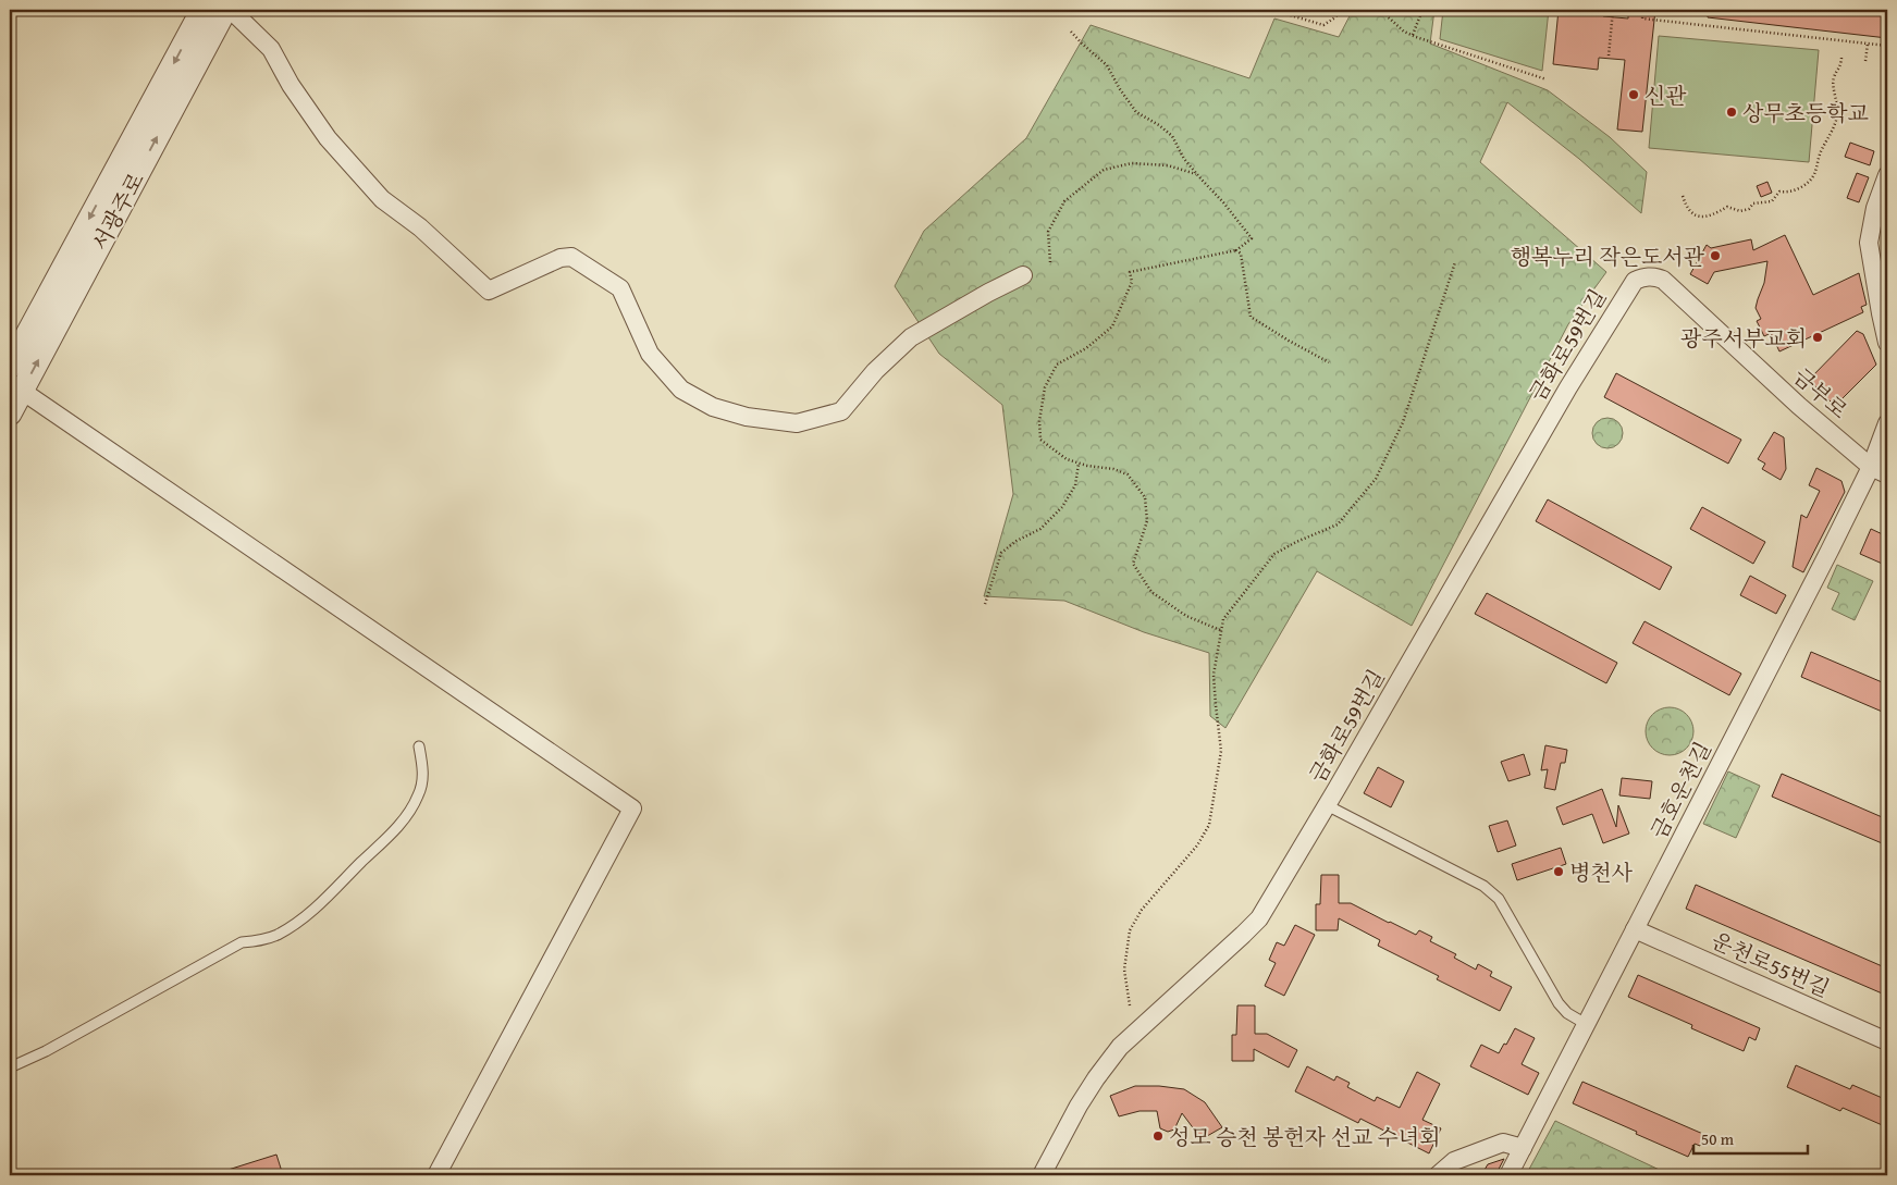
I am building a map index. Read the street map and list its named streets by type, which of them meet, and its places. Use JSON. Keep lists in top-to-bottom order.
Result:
{
  "streets": {
    "street": [
      "서광주로",
      "금화로59번길",
      "금부로",
      "금호운천길",
      "운천로55번길"
    ]
  },
  "crossings": [
    ["금화로59번길", "금부로"],
    ["금부로", "금호운천길"],
    ["금호운천길", "운천로55번길"]
  ],
  "places": [
    "신관",
    "상무초등학교",
    "행복누리 작은도서관",
    "광주서부교회",
    "병천사",
    "성모 승천 봉헌자 선교 수녀회"
  ],
  "scale_bar": "50 m"
}
